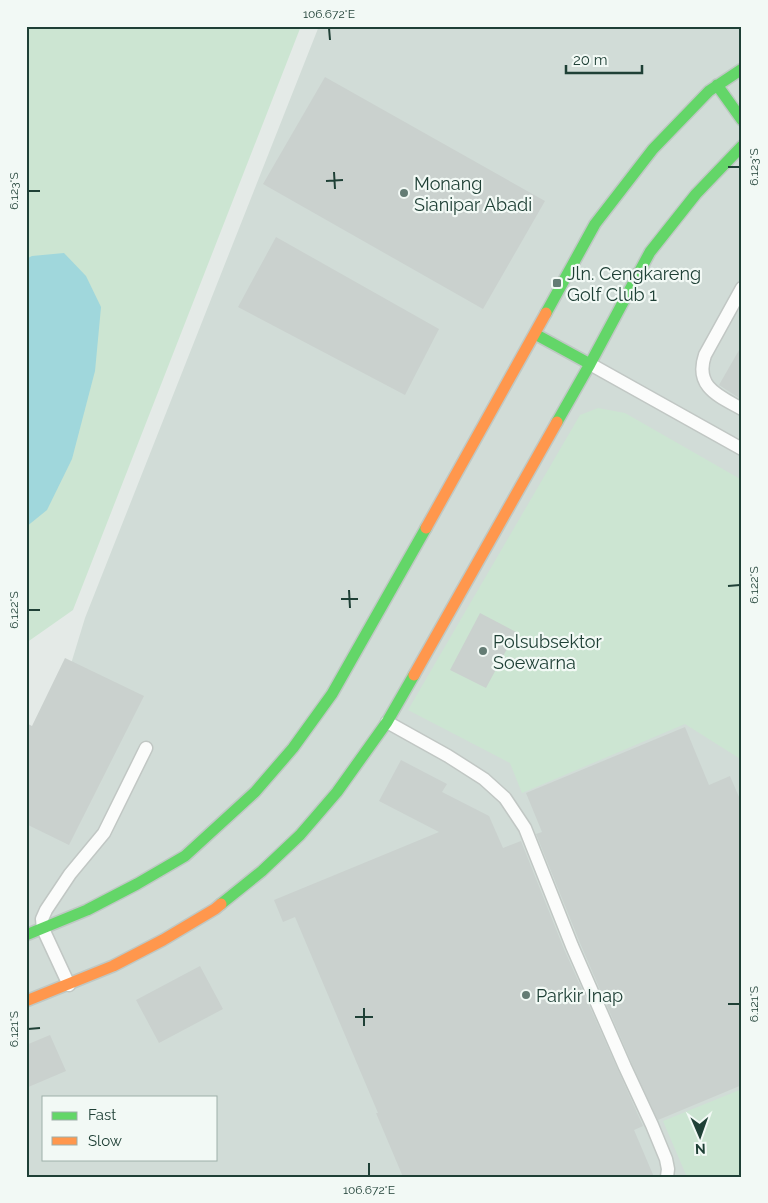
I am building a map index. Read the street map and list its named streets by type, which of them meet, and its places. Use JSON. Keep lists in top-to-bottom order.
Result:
{
  "places": {
    "other": ["Monang Sianipar Abadi", "Polsubsektor Soewarna", "Parkir Inap"],
    "transit": ["Jln. Cengkareng Golf Club 1"]
  },
  "legend": ["Fast", "Slow"],
  "scale_bar": "20 m",
  "north": "bottom",
  "coordinates": [
    "106.672°E",
    "6.123°S",
    "6.122°S",
    "6.121°S"
  ]
}
